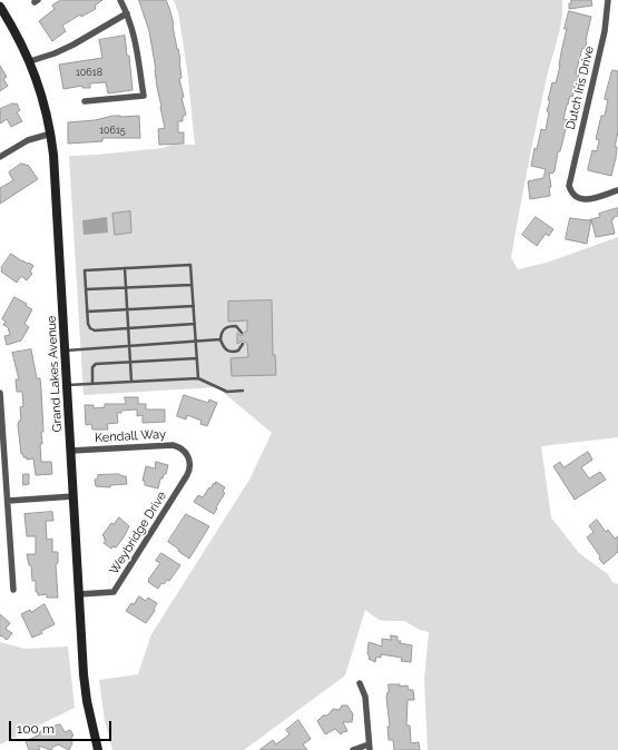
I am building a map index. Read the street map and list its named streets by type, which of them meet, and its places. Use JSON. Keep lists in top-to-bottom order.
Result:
{
  "streets": {
    "street": [
      "Dutch Iris Drive",
      "Grand Lakes Avenue",
      "Kendall Way",
      "Weybridge Drive"
    ]
  },
  "crossings": [
    ["Grand Lakes Avenue", "Kendall Way"],
    ["Grand Lakes Avenue", "Weybridge Drive"],
    ["Kendall Way", "Weybridge Drive"]
  ],
  "house_numbers": ["10618", "10615"],
  "scale_bar": "100 m"
}
